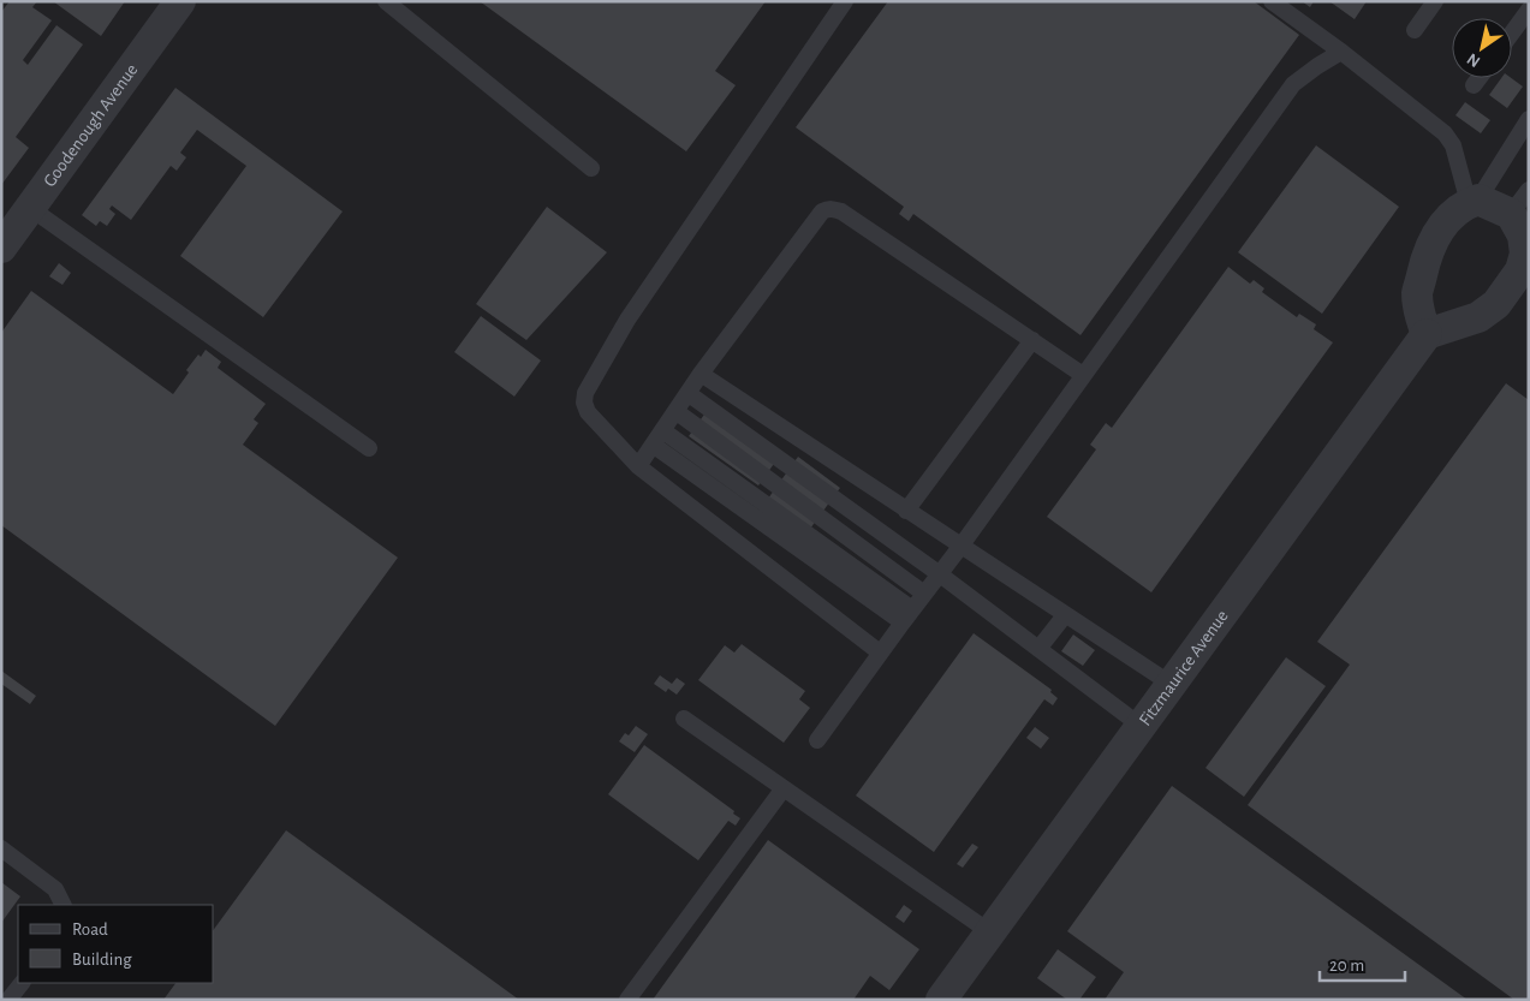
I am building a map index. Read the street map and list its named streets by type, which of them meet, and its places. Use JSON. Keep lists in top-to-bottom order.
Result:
{
  "streets": {
    "street": ["Goodenough Avenue", "Fitzmaurice Avenue"]
  },
  "legend": ["Road", "Building"],
  "scale_bar": "20 m",
  "north": "bottom left"
}
